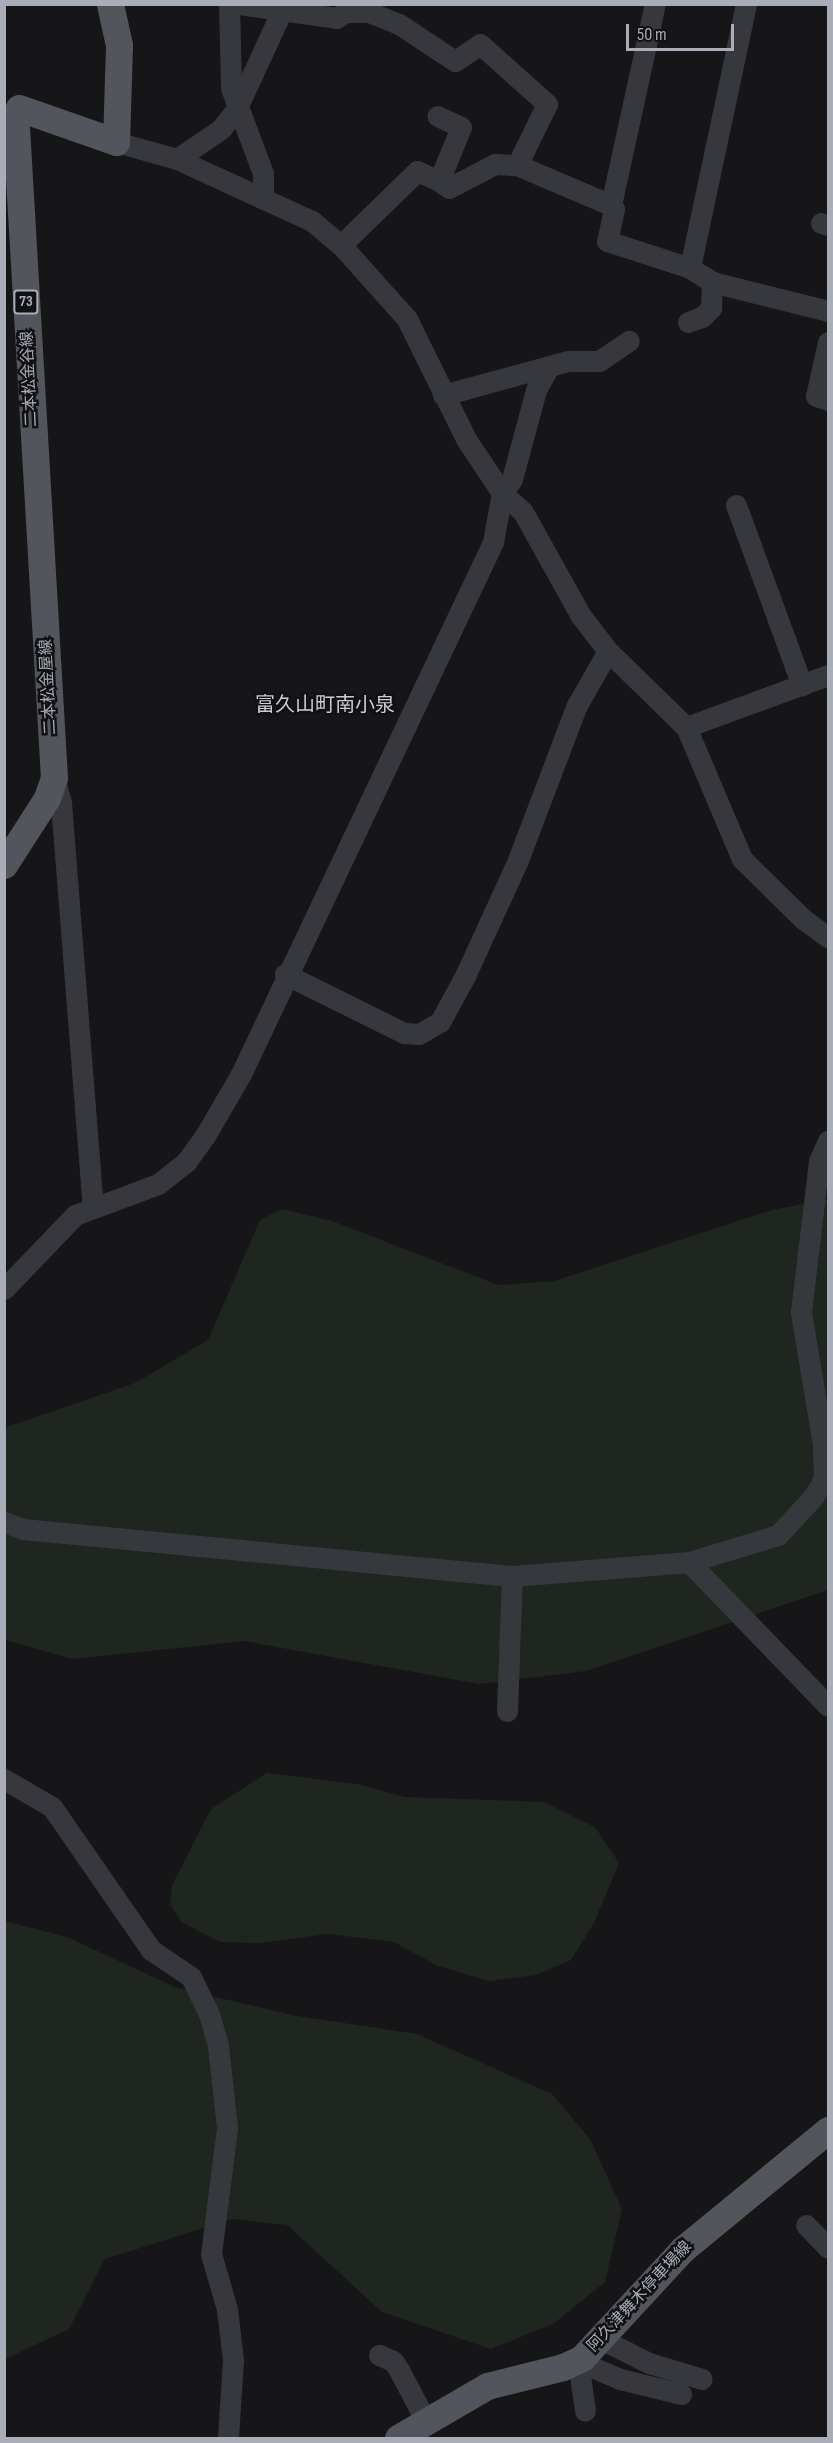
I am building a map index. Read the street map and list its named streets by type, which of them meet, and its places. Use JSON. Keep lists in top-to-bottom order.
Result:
{
  "streets": {
    "main road": [
      "73",
      "二本松金谷線",
      "二本松金屋線",
      "阿久津舞木停車場線"
    ]
  },
  "crossings": [
    ["二本松金谷線", "二本松金屋線"]
  ],
  "districts": ["富久山町南小泉"],
  "scale_bar": "50 m"
}
